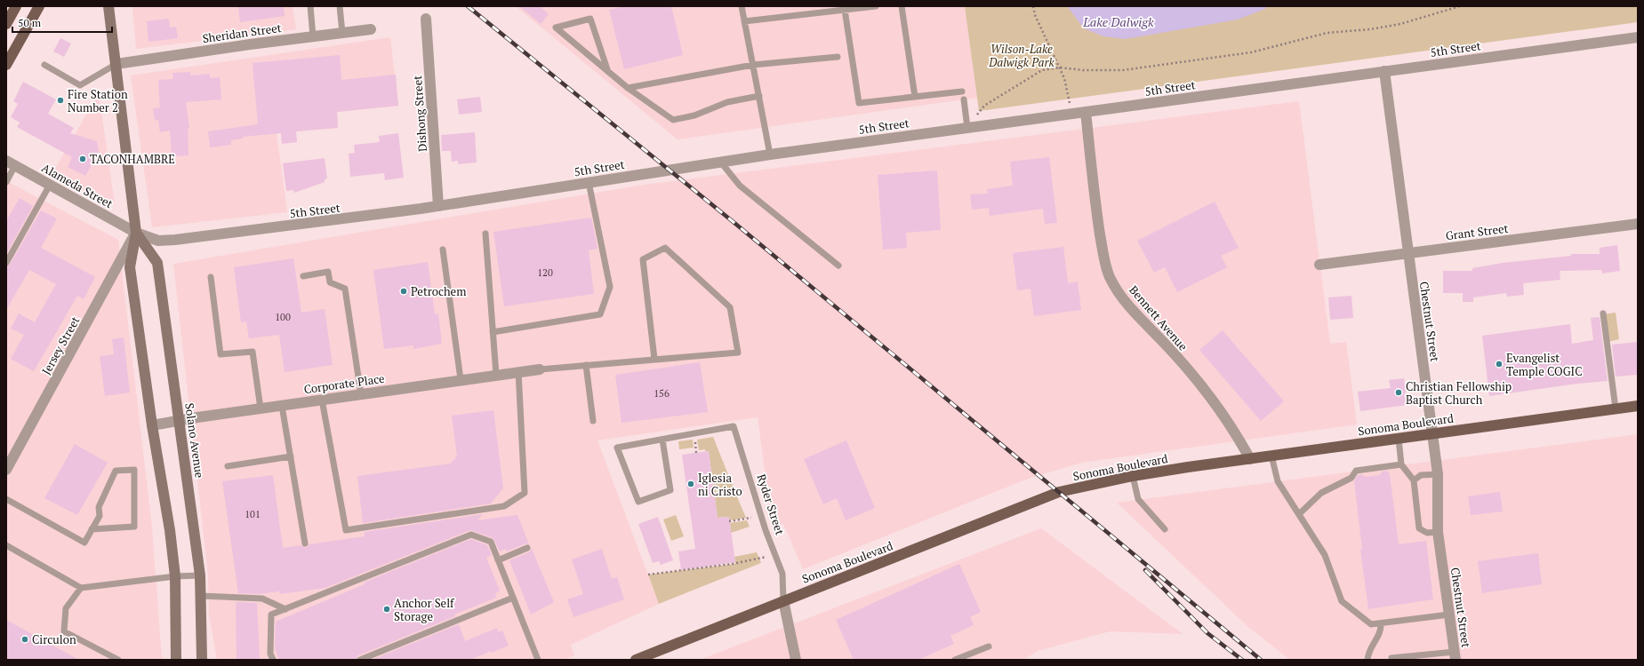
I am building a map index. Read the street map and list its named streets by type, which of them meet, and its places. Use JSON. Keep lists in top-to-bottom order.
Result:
{
  "streets": {
    "main road": ["Sonoma Boulevard", "Solano Avenue"],
    "street": [
      "Sheridan Street",
      "5th Street",
      "Dishong Street",
      "Alameda Street",
      "Grant Street",
      "Bennett Avenue",
      "Chestnut Street",
      "Jersey Street",
      "Corporate Place",
      "Ryder Street"
    ]
  },
  "crossings": [
    ["Sheridan Street", "Solano Avenue"],
    ["5th Street", "Dishong Street"],
    ["5th Street", "Alameda Street"],
    ["5th Street", "Bennett Avenue"],
    ["5th Street", "Chestnut Street"],
    ["5th Street", "Jersey Street"],
    ["5th Street", "Solano Avenue"],
    ["Alameda Street", "Jersey Street"],
    ["Alameda Street", "Solano Avenue"],
    ["Grant Street", "Chestnut Street"],
    ["Bennett Avenue", "Sonoma Boulevard"],
    ["Chestnut Street", "Sonoma Boulevard"],
    ["Jersey Street", "Solano Avenue"],
    ["Corporate Place", "Solano Avenue"],
    ["Sonoma Boulevard", "Ryder Street"]
  ],
  "water": ["Lake Dalwigk"],
  "parks": ["Wilson-Lake Dalwigk Park"],
  "places": [
    "Fire Station Number 2",
    "TACONHAMBRE",
    "Petrochem",
    "Evangelist Temple COGIC",
    "Christian Fellowship Baptist Church",
    "Iglesia ni Cristo",
    "Anchor Self Storage",
    "Circulon"
  ],
  "house_numbers": [
    "120",
    "100",
    "156",
    "101"
  ],
  "scale_bar": "50 m"
}
